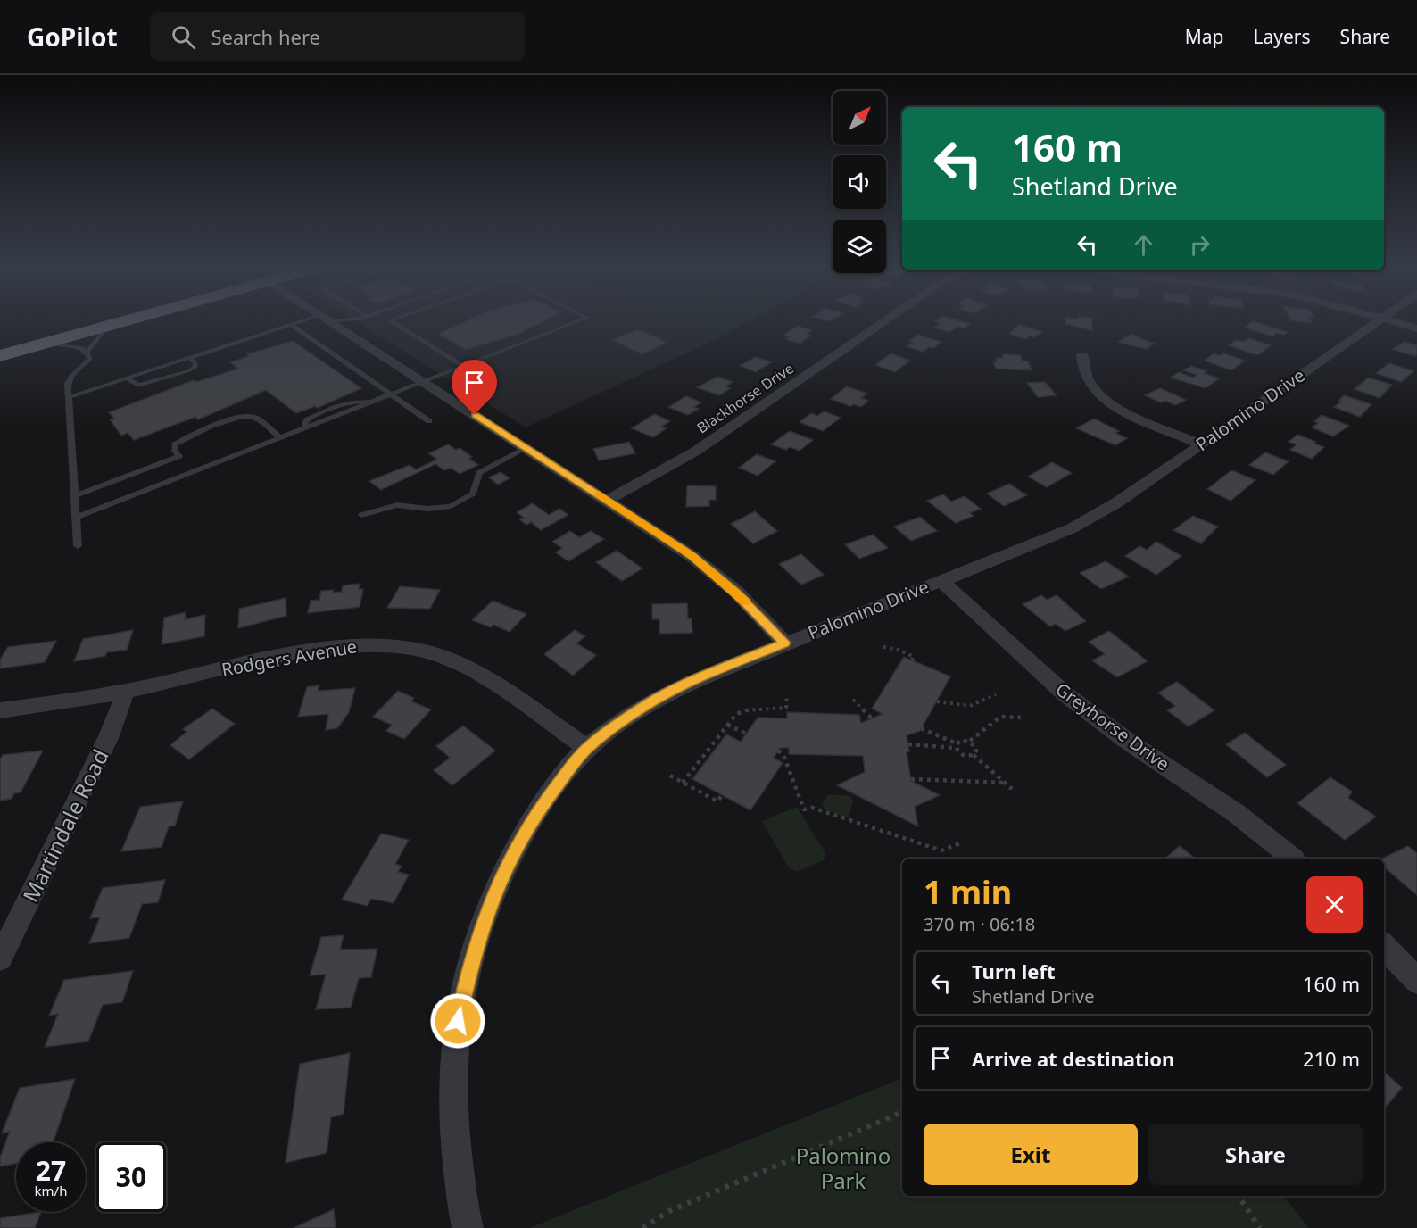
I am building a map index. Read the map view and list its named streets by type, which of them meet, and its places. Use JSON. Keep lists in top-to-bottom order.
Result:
{
  "streets": {
    "street": [
      "Blackhorse Drive",
      "Palomino Drive",
      "Rodgers Avenue",
      "Greyhorse Drive",
      "Martindale Road"
    ]
  },
  "crossings": [
    ["Palomino Drive", "Rodgers Avenue"],
    ["Palomino Drive", "Greyhorse Drive"],
    ["Rodgers Avenue", "Martindale Road"]
  ],
  "parks": ["Palomino Park"],
  "north": "top right",
  "page": {
    "header": "GoPilot",
    "search": "Search here",
    "nav": ["Map", "Layers", "Share"],
    "turn": ["160 m", "Shetland Drive"],
    "heading": ["1 min", "370 m · 06:18"],
    "list": [
      {
        "name": "Turn left",
        "note": "Shetland Drive",
        "value": "160 m"
      },
      {
        "name": "Arrive at destination",
        "value": "210 m"
      }
    ],
    "buttons": ["Exit", "Share"],
    "speed": "27 km/h",
    "limit": "30"
  }
}
